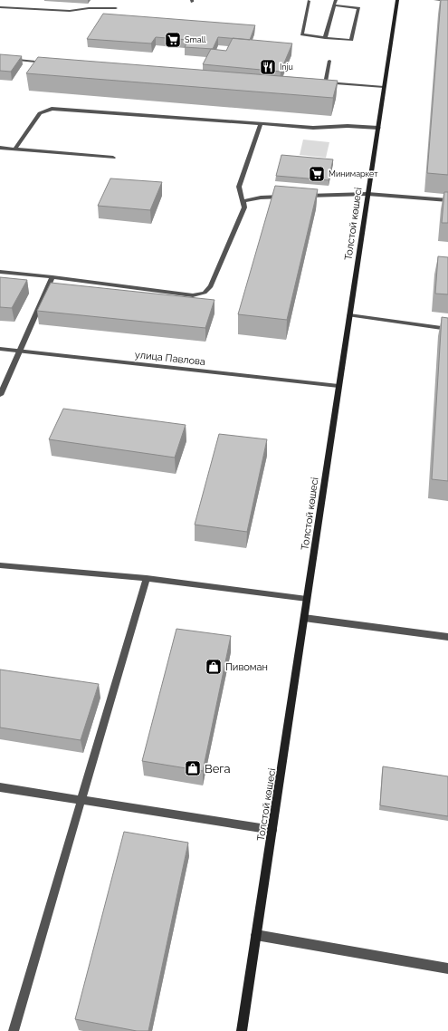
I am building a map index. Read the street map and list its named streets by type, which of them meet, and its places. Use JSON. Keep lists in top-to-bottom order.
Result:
{
  "streets": {
    "main road": ["Толстой көшесі"],
    "street": ["улица Павлова"]
  },
  "crossings": [
    ["Толстой көшесі", "улица Павлова"]
  ],
  "places": {
    "supermarket": ["Small", "Минимаркет"],
    "restaurant": ["Inju"],
    "shop": ["Пивоман", "Вега"]
  }
}
